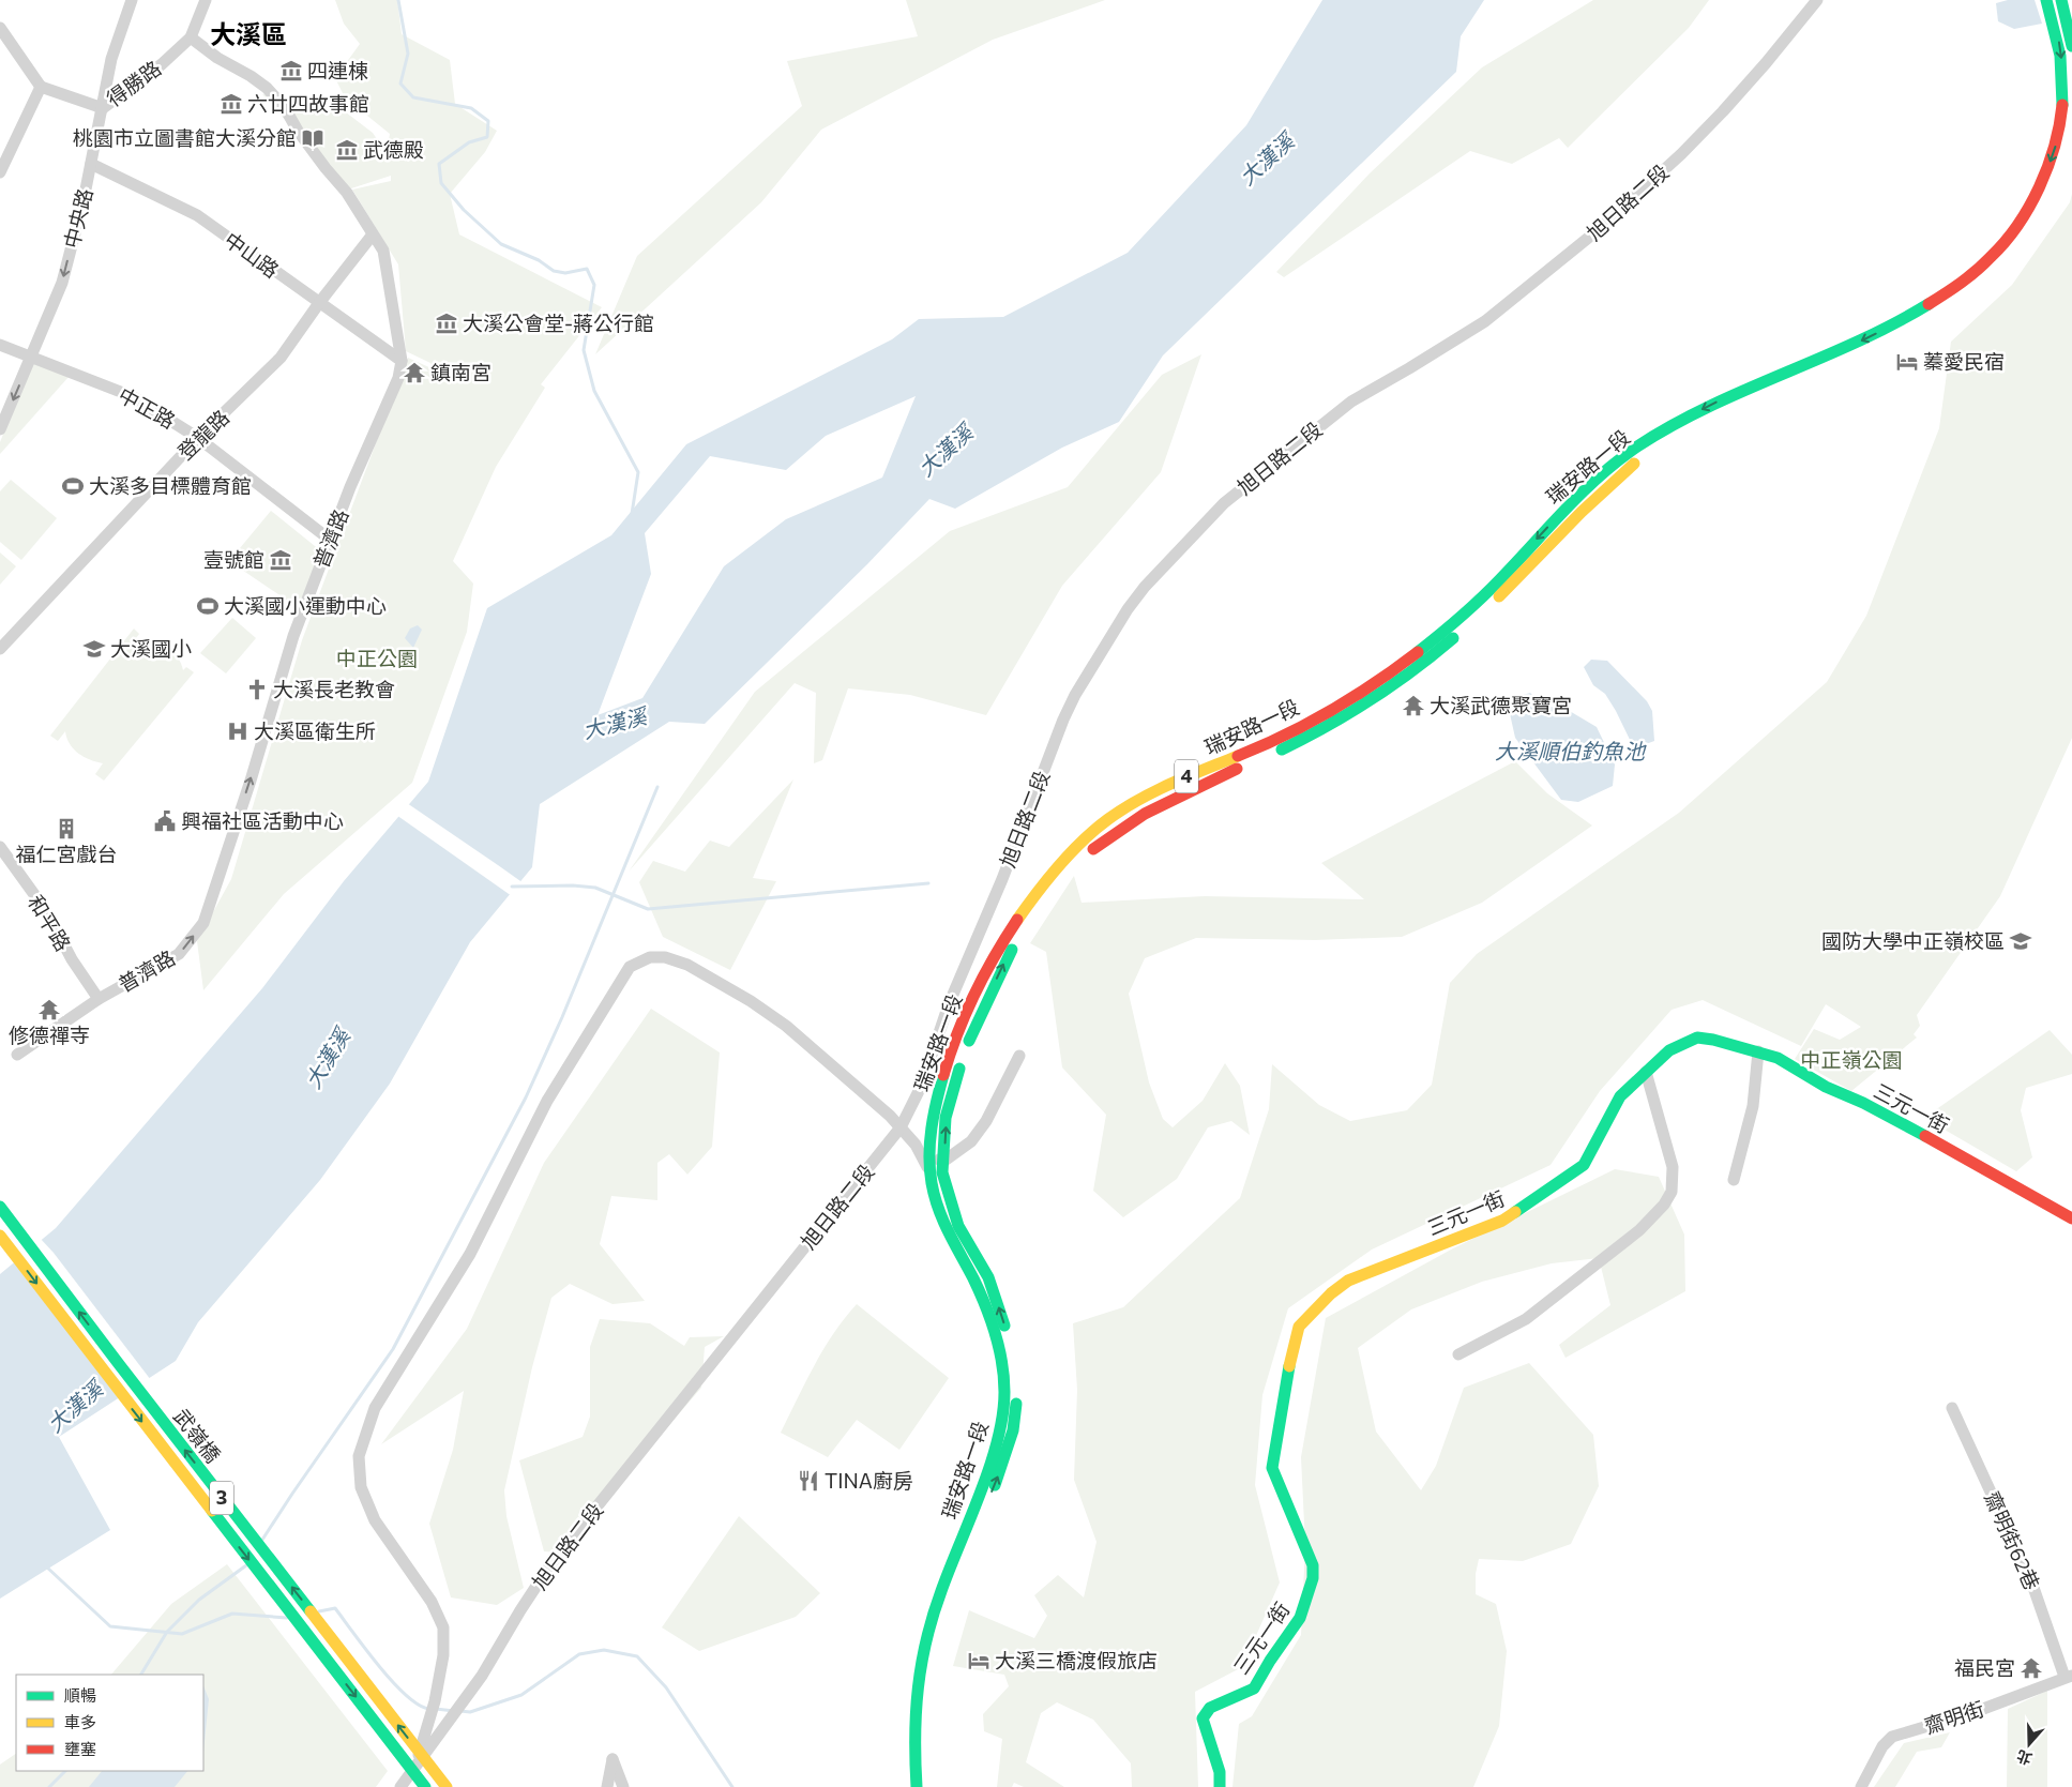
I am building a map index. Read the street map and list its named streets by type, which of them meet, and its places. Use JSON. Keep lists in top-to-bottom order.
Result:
{
  "streets": {
    "main road": [
      "瑞安路一段",
      "4",
      "三元一街",
      "武嶺橋",
      "3"
    ],
    "street": [
      "得勝路",
      "旭日路二段",
      "中央路",
      "中山路",
      "中正路",
      "登龍路",
      "普濟路",
      "和平路",
      "齋明街62巷",
      "齋明街"
    ]
  },
  "crossings": [
    ["得勝路", "中央路"],
    ["得勝路", "普濟路"],
    ["中央路", "中山路"],
    ["中央路", "中正路"],
    ["中山路", "登龍路"],
    ["中山路", "普濟路"],
    ["中正路", "登龍路"],
    ["中正路", "普濟路"],
    ["登龍路", "普濟路"],
    ["普濟路", "和平路"],
    ["齋明街62巷", "齋明街"]
  ],
  "one_way": ["中央路", "普濟路"],
  "districts": ["大溪區"],
  "water": ["大漢溪", "大溪順伯釣魚池"],
  "parks": ["中正公園", "中正嶺公園"],
  "places": {
    "museum": [
      "四連棟",
      "六廿四故事館",
      "武德殿",
      "大溪公會堂-蔣公行館",
      "壹號館"
    ],
    "library": ["桃園市立圖書館大溪分館"],
    "hotel": ["蓁愛民宿", "大溪三橋渡假旅店"],
    "temple": [
      "鎮南宮",
      "大溪武德聚寶宮",
      "修德禪寺",
      "福民宮"
    ],
    "sports": ["大溪多目標體育館", "大溪國小運動中心"],
    "school or university": ["大溪國小", "國防大學中正嶺校區"],
    "church": ["大溪長老教會"],
    "hospital": ["大溪區衛生所"],
    "public building": ["興福社區活動中心"],
    "building": ["福仁宮戲台"],
    "restaurant": ["TINA廚房"]
  },
  "legend": ["順暢", "車多", "壅塞"],
  "north": "bottom"
}
